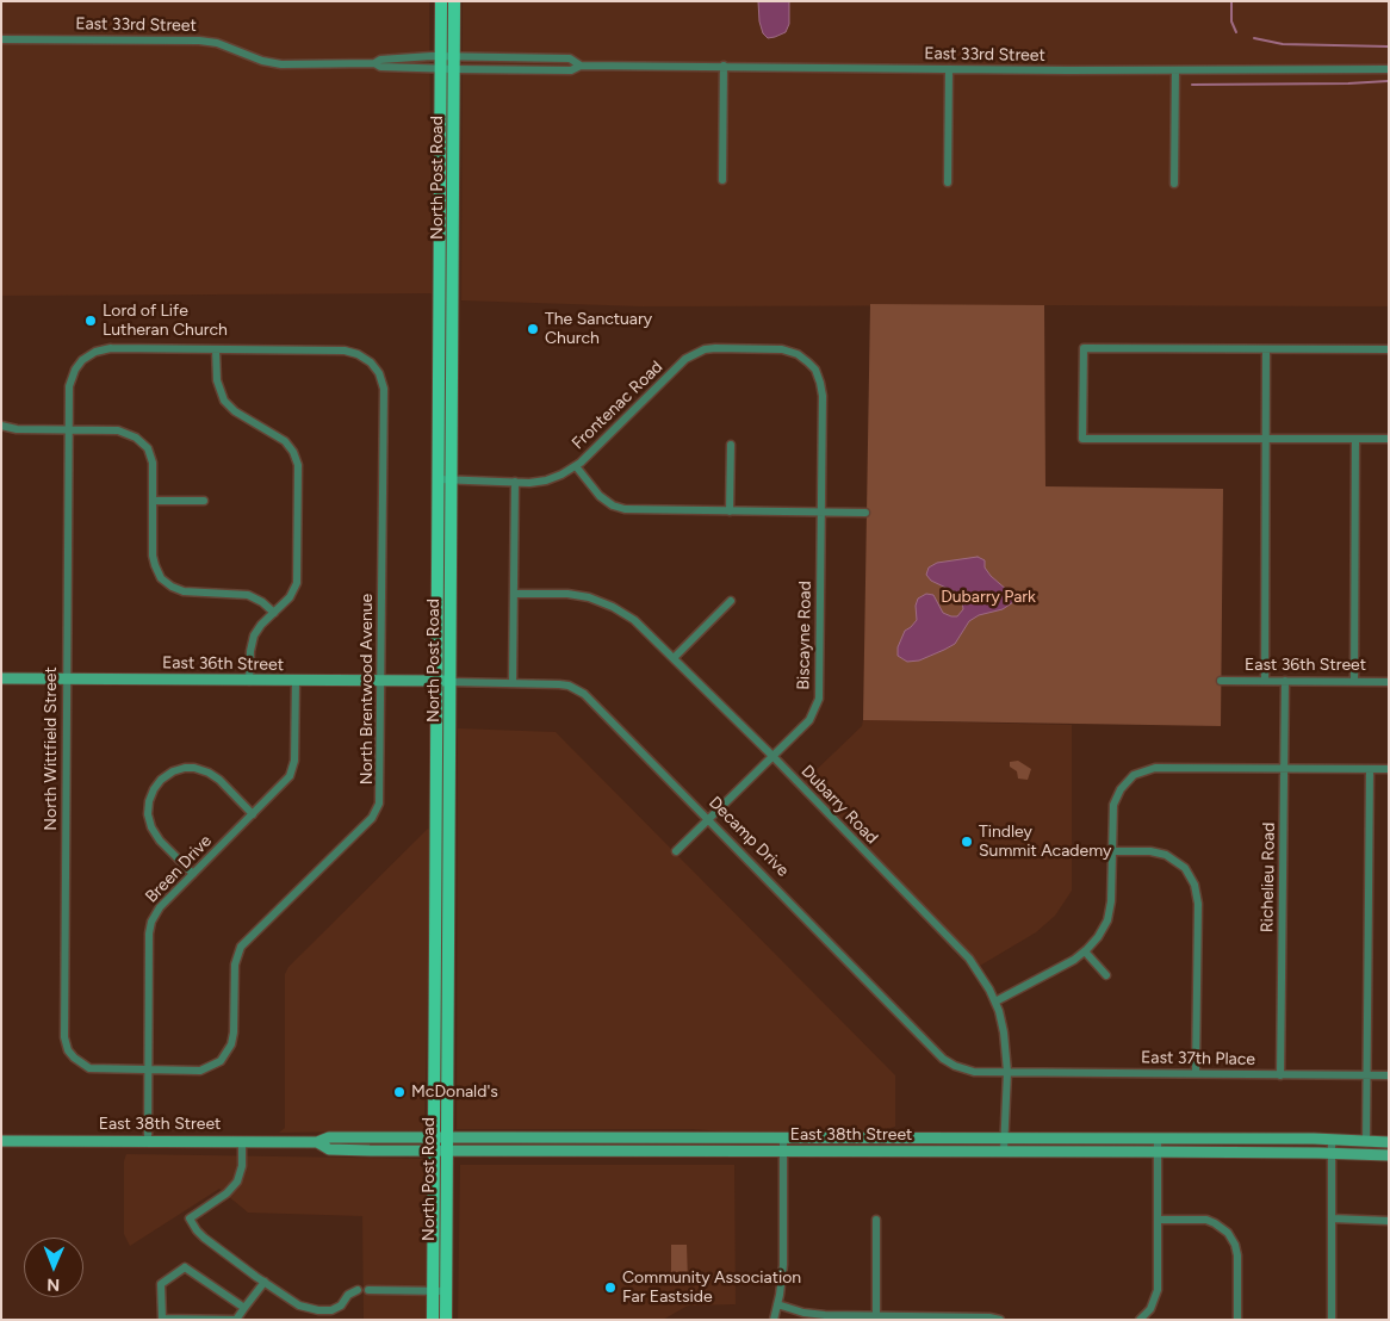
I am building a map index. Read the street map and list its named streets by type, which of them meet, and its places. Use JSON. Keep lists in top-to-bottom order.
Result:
{
  "streets": {
    "main road": ["North Post Road", "East 36th Street", "East 38th Street"],
    "street": [
      "East 33rd Street",
      "Frontenac Road",
      "Biscayne Road",
      "North Brentwood Avenue",
      "North Wittfield Street",
      "Dubarry Road",
      "Decamp Drive",
      "Breen Drive",
      "Richelieu Road",
      "East 37th Place"
    ]
  },
  "crossings": [
    ["East 33rd Street", "North Post Road"],
    ["North Post Road", "Frontenac Road"],
    ["North Post Road", "East 36th Street"],
    ["North Post Road", "Decamp Drive"],
    ["North Post Road", "East 38th Street"],
    ["Frontenac Road", "Biscayne Road"],
    ["Biscayne Road", "Dubarry Road"],
    ["Biscayne Road", "Decamp Drive"],
    ["East 36th Street", "North Brentwood Avenue"],
    ["East 36th Street", "North Wittfield Street"],
    ["East 36th Street", "Decamp Drive"],
    ["East 36th Street", "Breen Drive"],
    ["East 36th Street", "Richelieu Road"],
    ["North Brentwood Avenue", "North Wittfield Street"],
    ["North Brentwood Avenue", "Breen Drive"],
    ["North Wittfield Street", "Breen Drive"],
    ["Dubarry Road", "Decamp Drive"],
    ["Dubarry Road", "East 37th Place"],
    ["Dubarry Road", "East 38th Street"],
    ["Decamp Drive", "East 37th Place"],
    ["Breen Drive", "East 38th Street"],
    ["Richelieu Road", "East 37th Place"]
  ],
  "parks": ["Dubarry Park"],
  "places": [
    "Lord of Life Lutheran Church",
    "The Sanctuary Church",
    "Tindley Summit Academy",
    "McDonald's",
    "Community Association Far Eastside"
  ],
  "north": "bottom"
}
